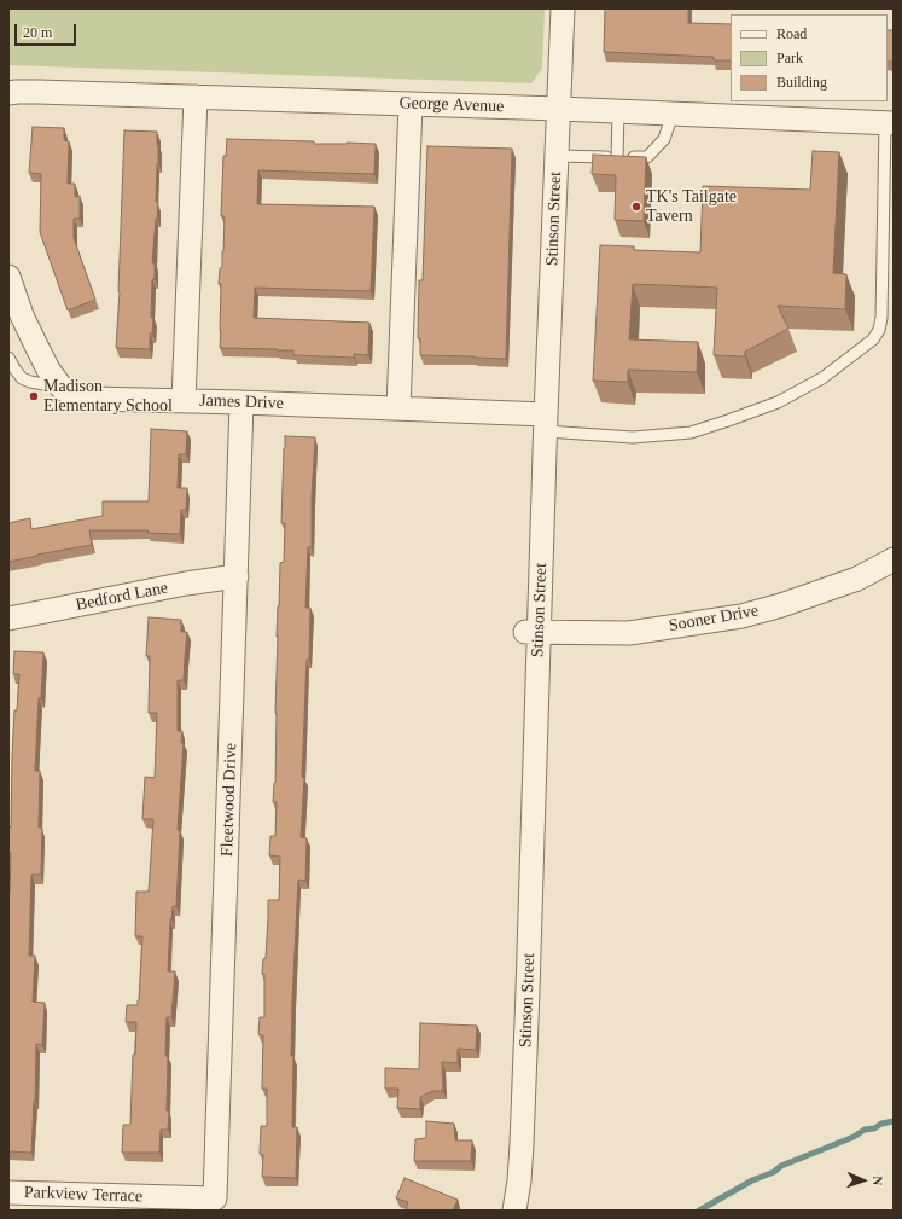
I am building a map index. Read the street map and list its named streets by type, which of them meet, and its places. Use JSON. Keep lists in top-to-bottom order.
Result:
{
  "streets": {
    "street": [
      "George Avenue",
      "Stinson Street",
      "James Drive",
      "Bedford Lane",
      "Sooner Drive",
      "Fleetwood Drive",
      "Parkview Terrace"
    ]
  },
  "crossings": [
    ["George Avenue", "Stinson Street"],
    ["Stinson Street", "James Drive"],
    ["Stinson Street", "Sooner Drive"],
    ["James Drive", "Fleetwood Drive"],
    ["Bedford Lane", "Fleetwood Drive"],
    ["Fleetwood Drive", "Parkview Terrace"]
  ],
  "places": ["TK's Tailgate Tavern", "Madison Elementary School"],
  "legend": ["Road", "Park", "Building"],
  "scale_bar": "20 m",
  "north": "right"
}
